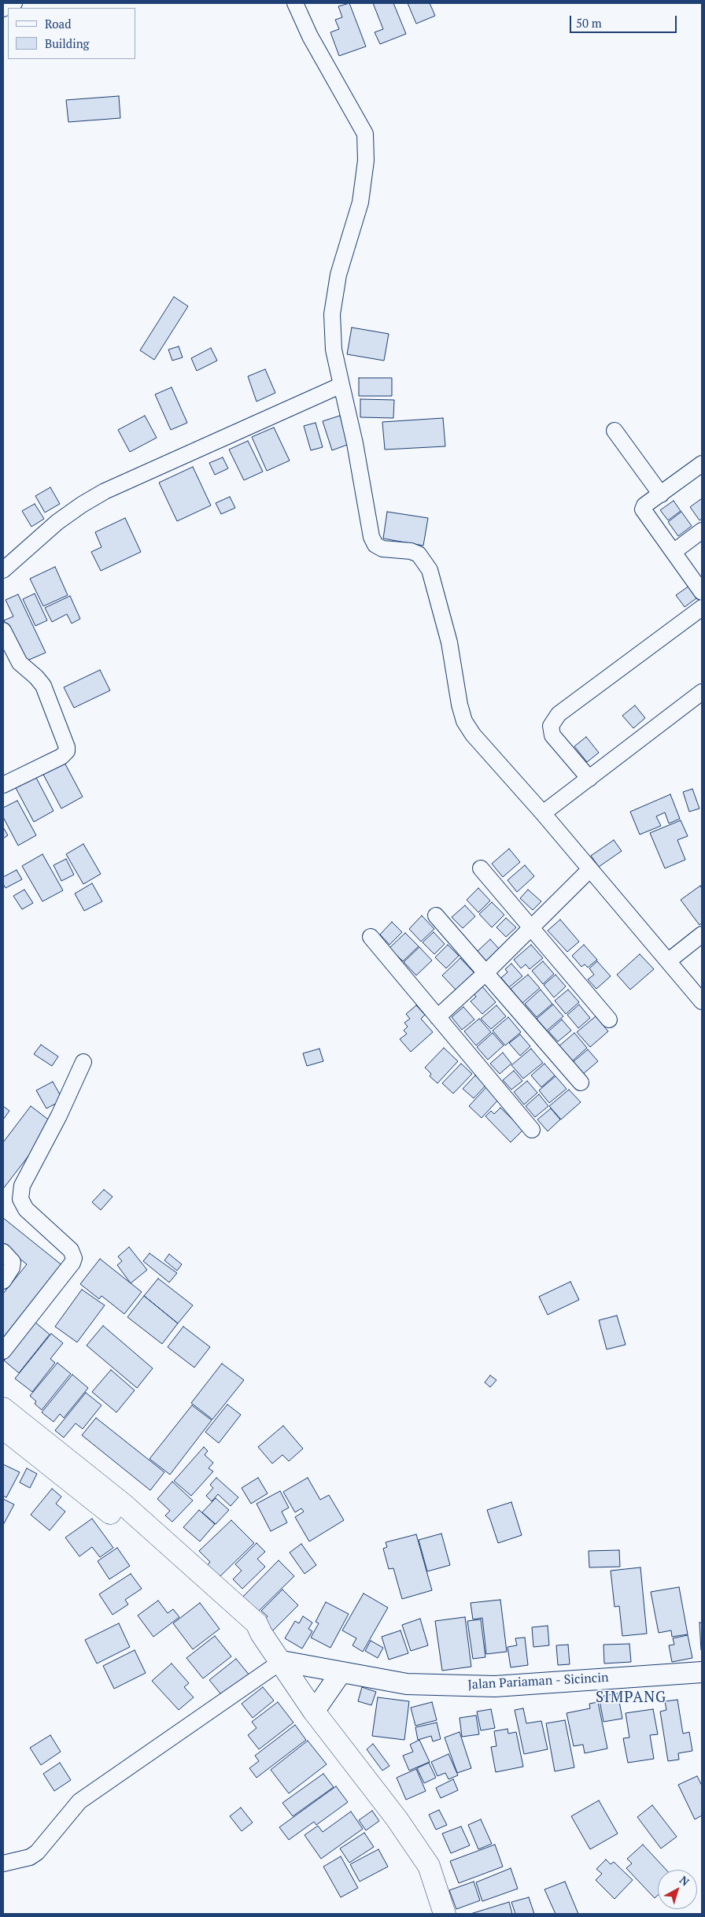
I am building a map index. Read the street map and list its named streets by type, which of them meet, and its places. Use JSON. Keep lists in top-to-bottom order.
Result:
{
  "streets": {
    "main road": ["Jalan Pariaman - Sicincin"]
  },
  "districts": ["SIMPANG"],
  "legend": ["Road", "Building"],
  "scale_bar": "50 m",
  "north": "top right"
}
